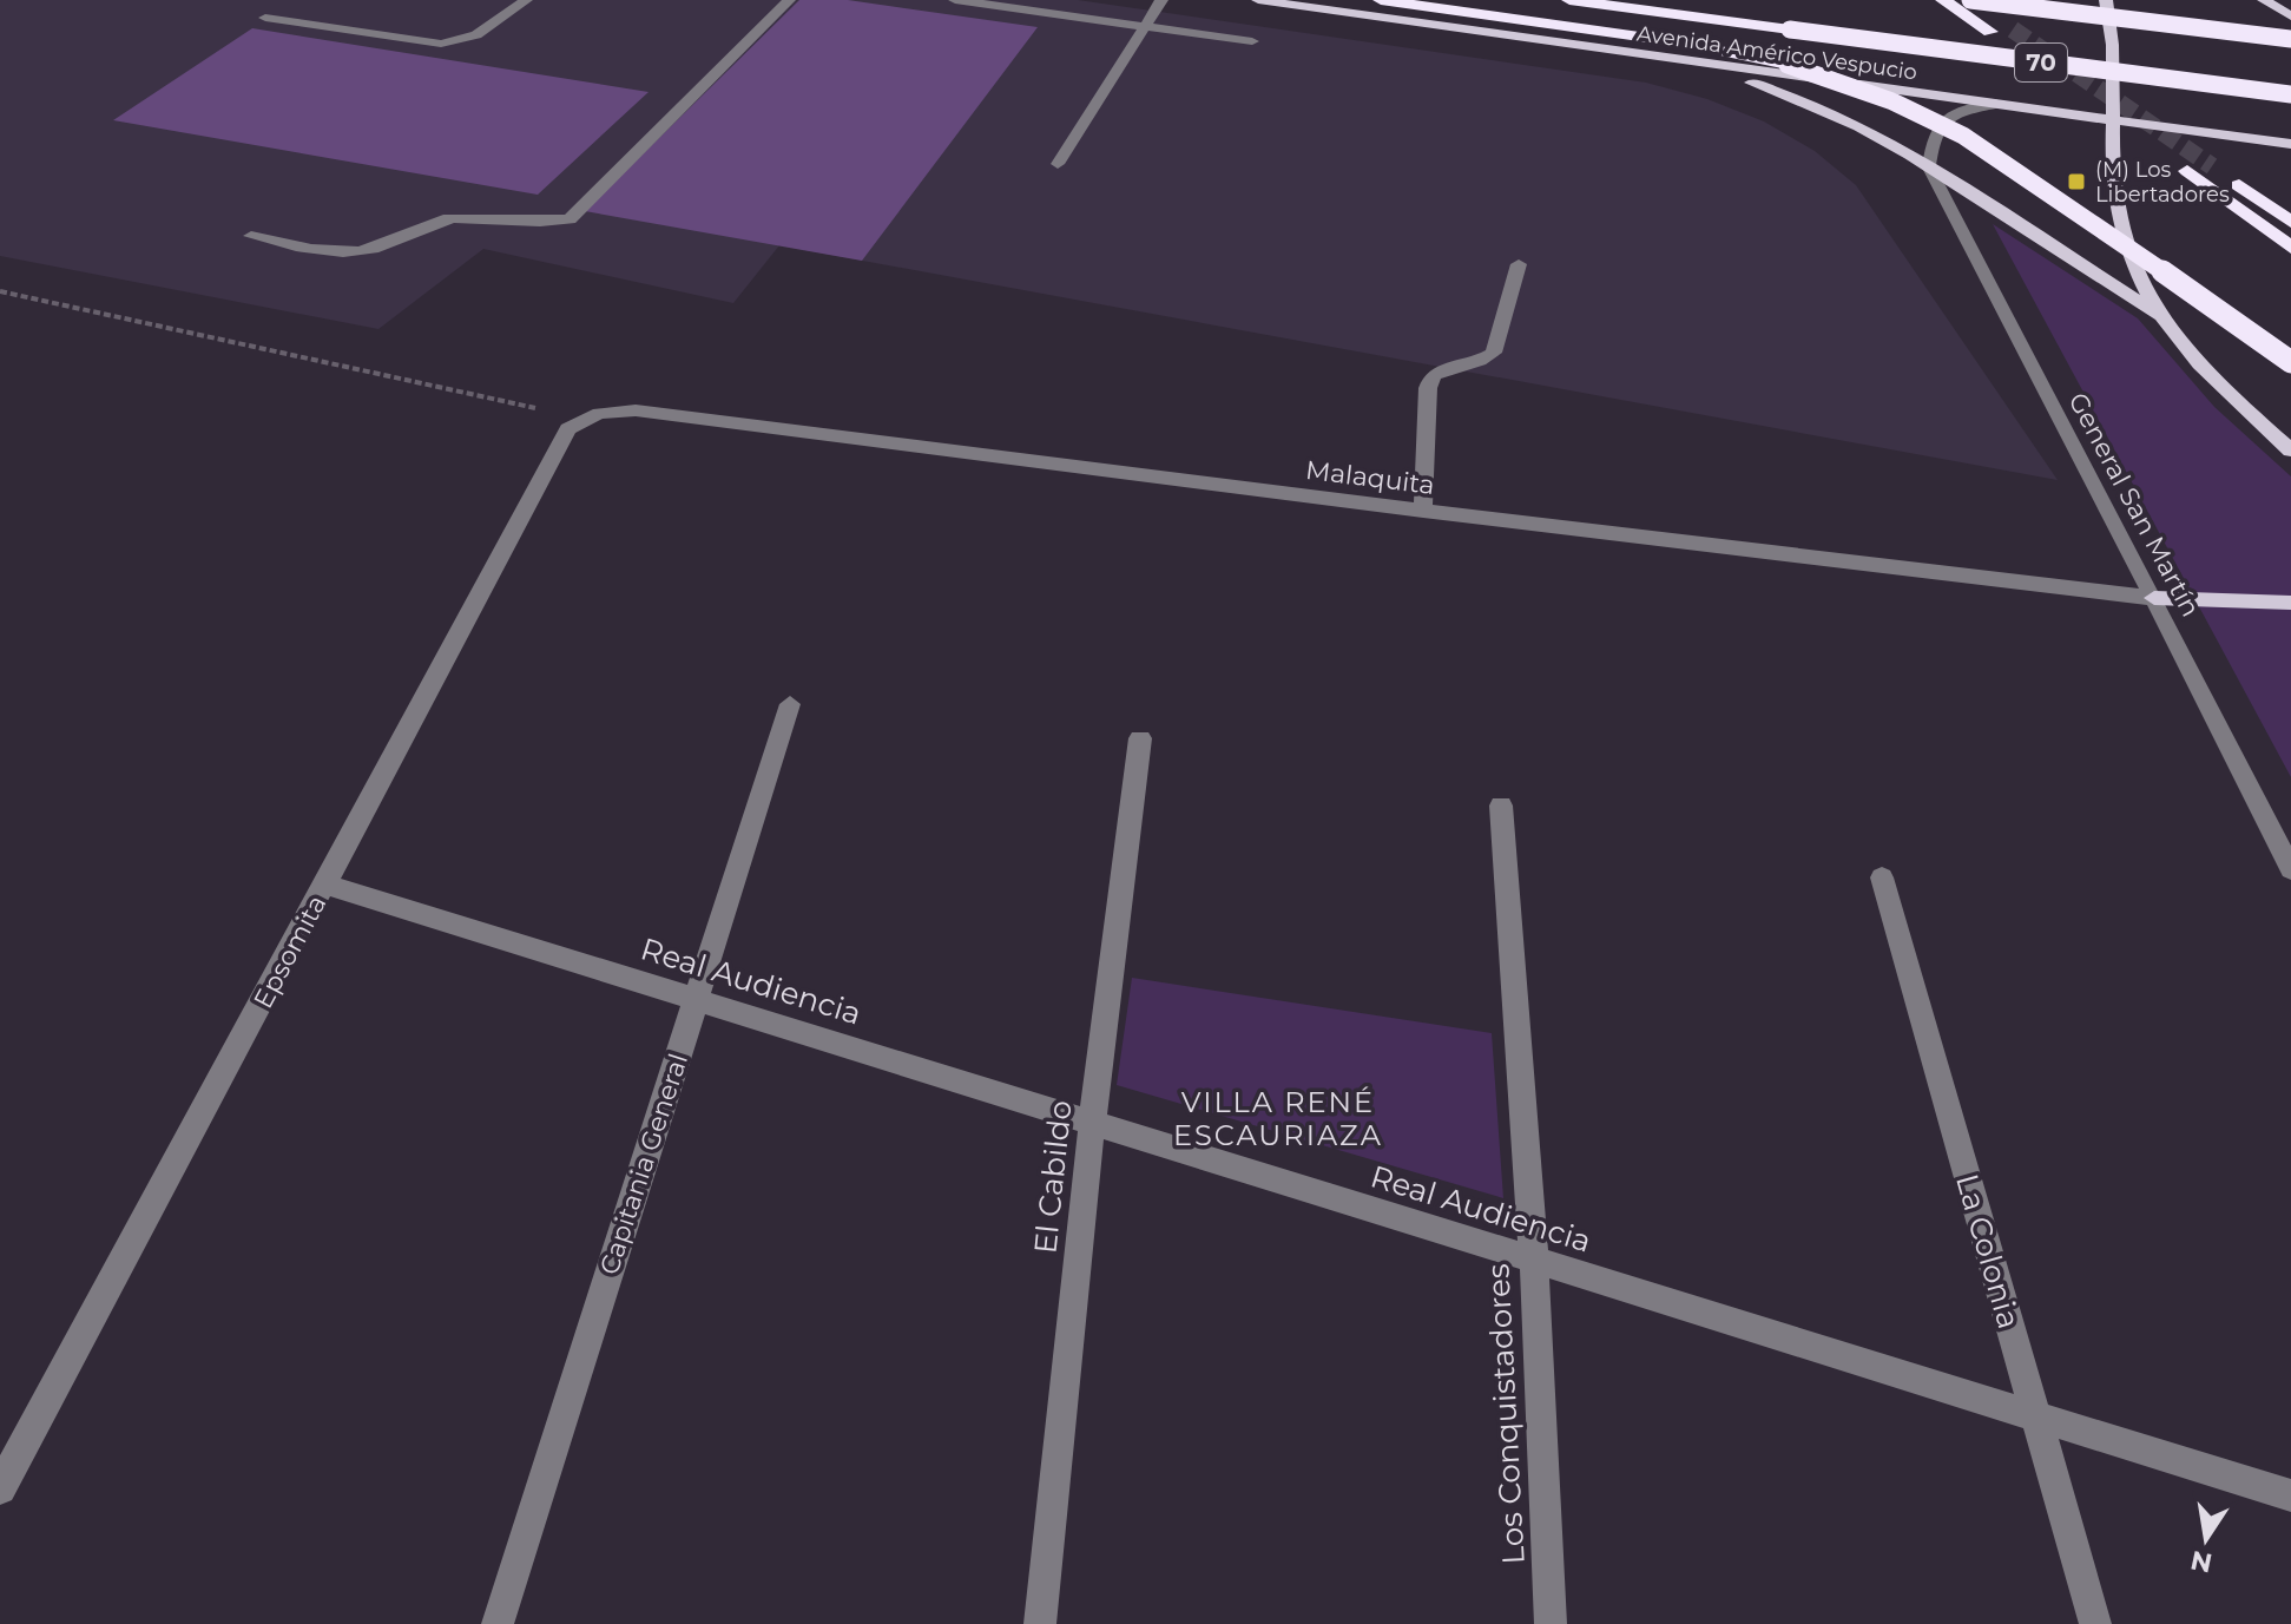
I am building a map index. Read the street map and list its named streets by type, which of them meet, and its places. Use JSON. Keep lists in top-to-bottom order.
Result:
{
  "streets": {
    "highway": ["70"],
    "main road": ["Avenida Américo Vespucio"],
    "street": [
      "Malaquita",
      "General San Martín",
      "Epsomita",
      "Real Audiencia",
      "Capitania General",
      "El Cabildo",
      "La Colonia",
      "Los Conquistadores"
    ]
  },
  "crossings": [
    ["Malaquita", "General San Martín"],
    ["Malaquita", "Epsomita"],
    ["Epsomita", "Real Audiencia"],
    ["Real Audiencia", "Capitania General"],
    ["Real Audiencia", "El Cabildo"],
    ["Real Audiencia", "La Colonia"],
    ["Real Audiencia", "Los Conquistadores"]
  ],
  "districts": ["VILLA RENÉ ESCAURIAZA"],
  "places": {
    "transit": ["(M) Los Libertadores"]
  },
  "north": "bottom"
}
